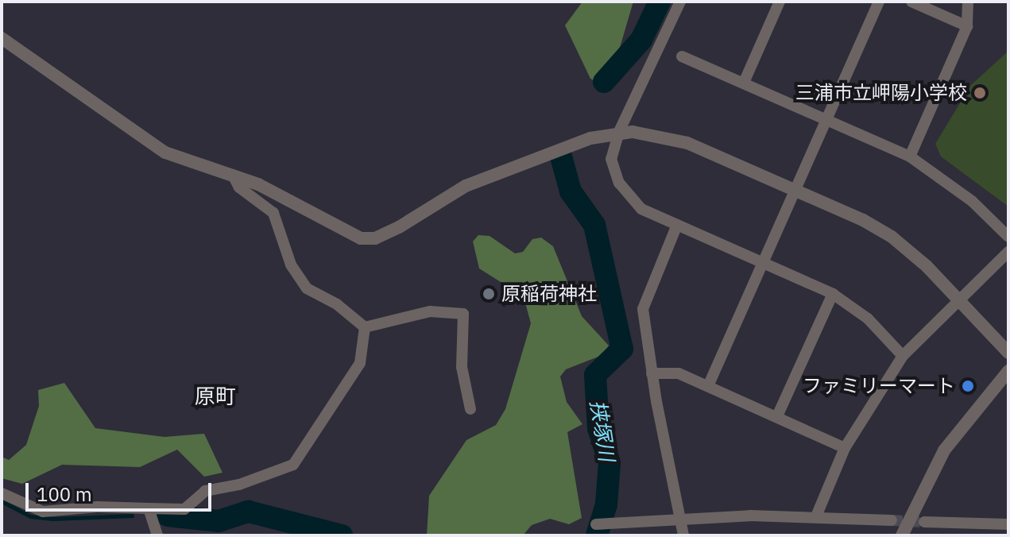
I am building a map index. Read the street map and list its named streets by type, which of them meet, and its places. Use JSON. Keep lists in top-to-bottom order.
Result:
{
  "districts": ["原町"],
  "water": ["挟塚川"],
  "places": ["三浦市立岬陽小学校", "原稲荷神社", "ファミリーマート"],
  "scale_bar": "100 m"
}
